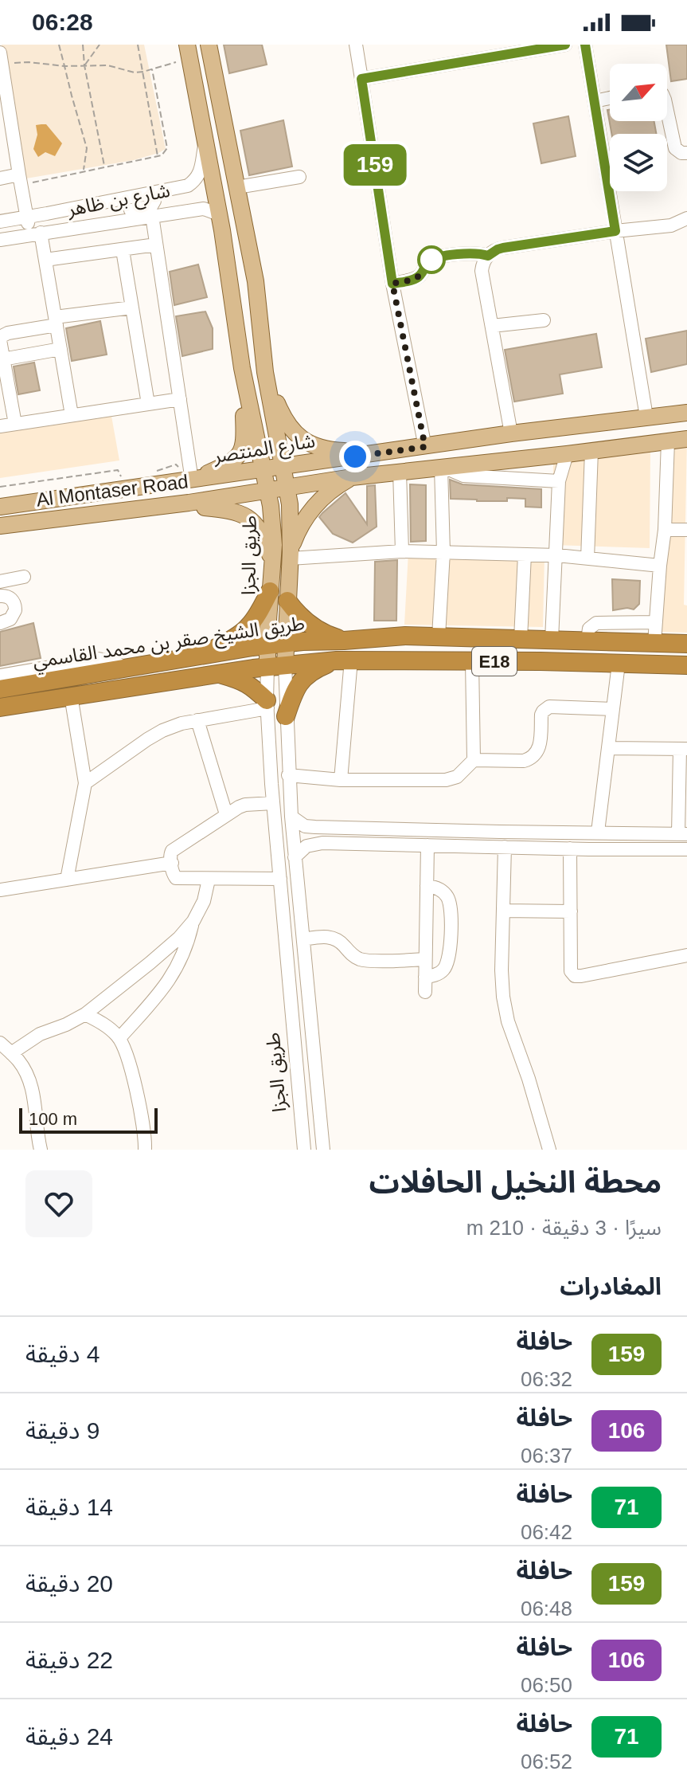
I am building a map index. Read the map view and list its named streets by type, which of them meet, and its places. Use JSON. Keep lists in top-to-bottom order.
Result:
{
  "streets": {
    "highway": ["طريق الشيخ صقر بن محمد القاسمي", "E18"],
    "main road": ["شارع المنتصر", "Al Montaser Road", "طريق الجزا"],
    "street": ["شارع بن ظاهر"]
  },
  "crossings": [
    ["شارع بن ظاهر", "طريق الجزا"],
    ["شارع المنتصر", "طريق الجزا"],
    ["Al Montaser Road", "طريق الجزا"],
    ["طريق الجزا", "طريق الشيخ صقر بن محمد القاسمي"]
  ],
  "lines": ["bus line 159"],
  "scale_bar": "100 m",
  "north": "top right",
  "page": {
    "status": "06:28",
    "on_map": "159",
    "scale": "100 m",
    "heading": [
      ["محطة النخيل الحافلات", "سيرًا · 3 دقيقة · 210 m"],
      "المغادرات"
    ],
    "list": [
      {
        "mark": "159",
        "name": "حافلة",
        "note": "06:32",
        "value": "4 دقيقة"
      },
      {
        "mark": "106",
        "name": "حافلة",
        "note": "06:37",
        "value": "9 دقيقة"
      },
      {
        "mark": "71",
        "name": "حافلة",
        "note": "06:42",
        "value": "14 دقيقة"
      },
      {
        "mark": "159",
        "name": "حافلة",
        "note": "06:48",
        "value": "20 دقيقة"
      },
      {
        "mark": "106",
        "name": "حافلة",
        "note": "06:50",
        "value": "22 دقيقة"
      },
      {
        "mark": "71",
        "name": "حافلة",
        "note": "06:52",
        "value": "24 دقيقة"
      }
    ]
  }
}
